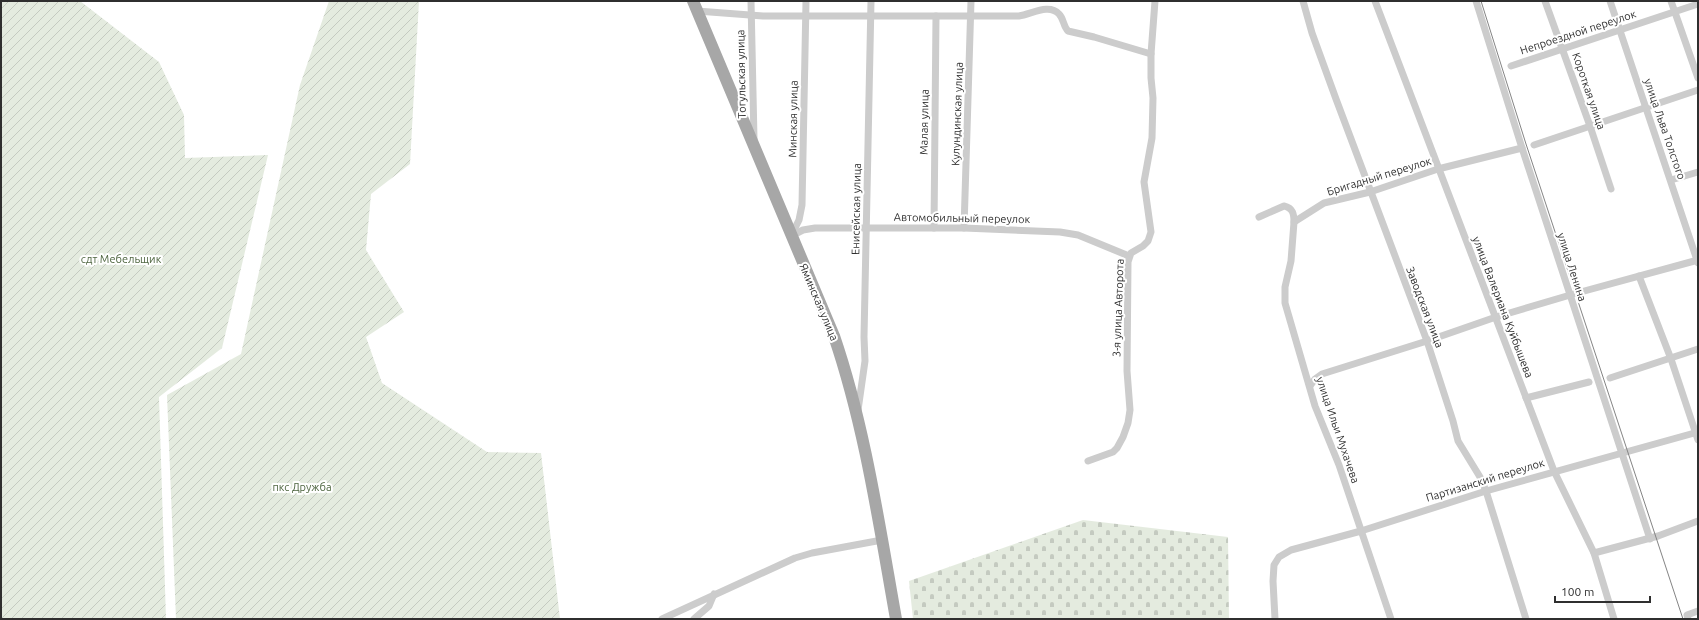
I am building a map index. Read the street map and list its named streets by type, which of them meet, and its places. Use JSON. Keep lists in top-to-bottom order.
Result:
{
  "streets": {
    "main road": ["Яминская улица"],
    "street": [
      "Непроездной переулок",
      "Тогульская улица",
      "Короткая улица",
      "Кулундинская улица",
      "Минская улица",
      "Малая улица",
      "улица Льва Толстого",
      "Бригадный переулок",
      "Енисейская улица",
      "Автомобильный переулок",
      "улица Ленина",
      "Заводская улица",
      "улица Валериана Куйбышева",
      "3-я улица Авторота",
      "улица Ильи Мухачева",
      "Партизанский переулок"
    ]
  },
  "crossings": [
    ["Непроездной переулок", "Короткая улица"],
    ["Непроездной переулок", "улица Льва Толстого"],
    ["Тогульская улица", "Яминская улица"],
    ["Кулундинская улица", "Автомобильный переулок"],
    ["Минская улица", "Автомобильный переулок"],
    ["Минская улица", "Яминская улица"],
    ["Малая улица", "Автомобильный переулок"],
    ["Бригадный переулок", "улица Ленина"],
    ["Бригадный переулок", "Заводская улица"],
    ["Бригадный переулок", "улица Валериана Куйбышева"],
    ["Бригадный переулок", "улица Ильи Мухачева"],
    ["Енисейская улица", "Автомобильный переулок"],
    ["Енисейская улица", "Яминская улица"],
    ["Автомобильный переулок", "Яминская улица"],
    ["Автомобильный переулок", "3-я улица Авторота"],
    ["улица Ленина", "Партизанский переулок"],
    ["Заводская улица", "Партизанский переулок"],
    ["улица Валериана Куйбышева", "Партизанский переулок"],
    ["улица Ильи Мухачева", "Партизанский переулок"]
  ],
  "parks": ["сдт Мебельщик", "пкс Дружба"],
  "scale_bar": "100 m"
}
